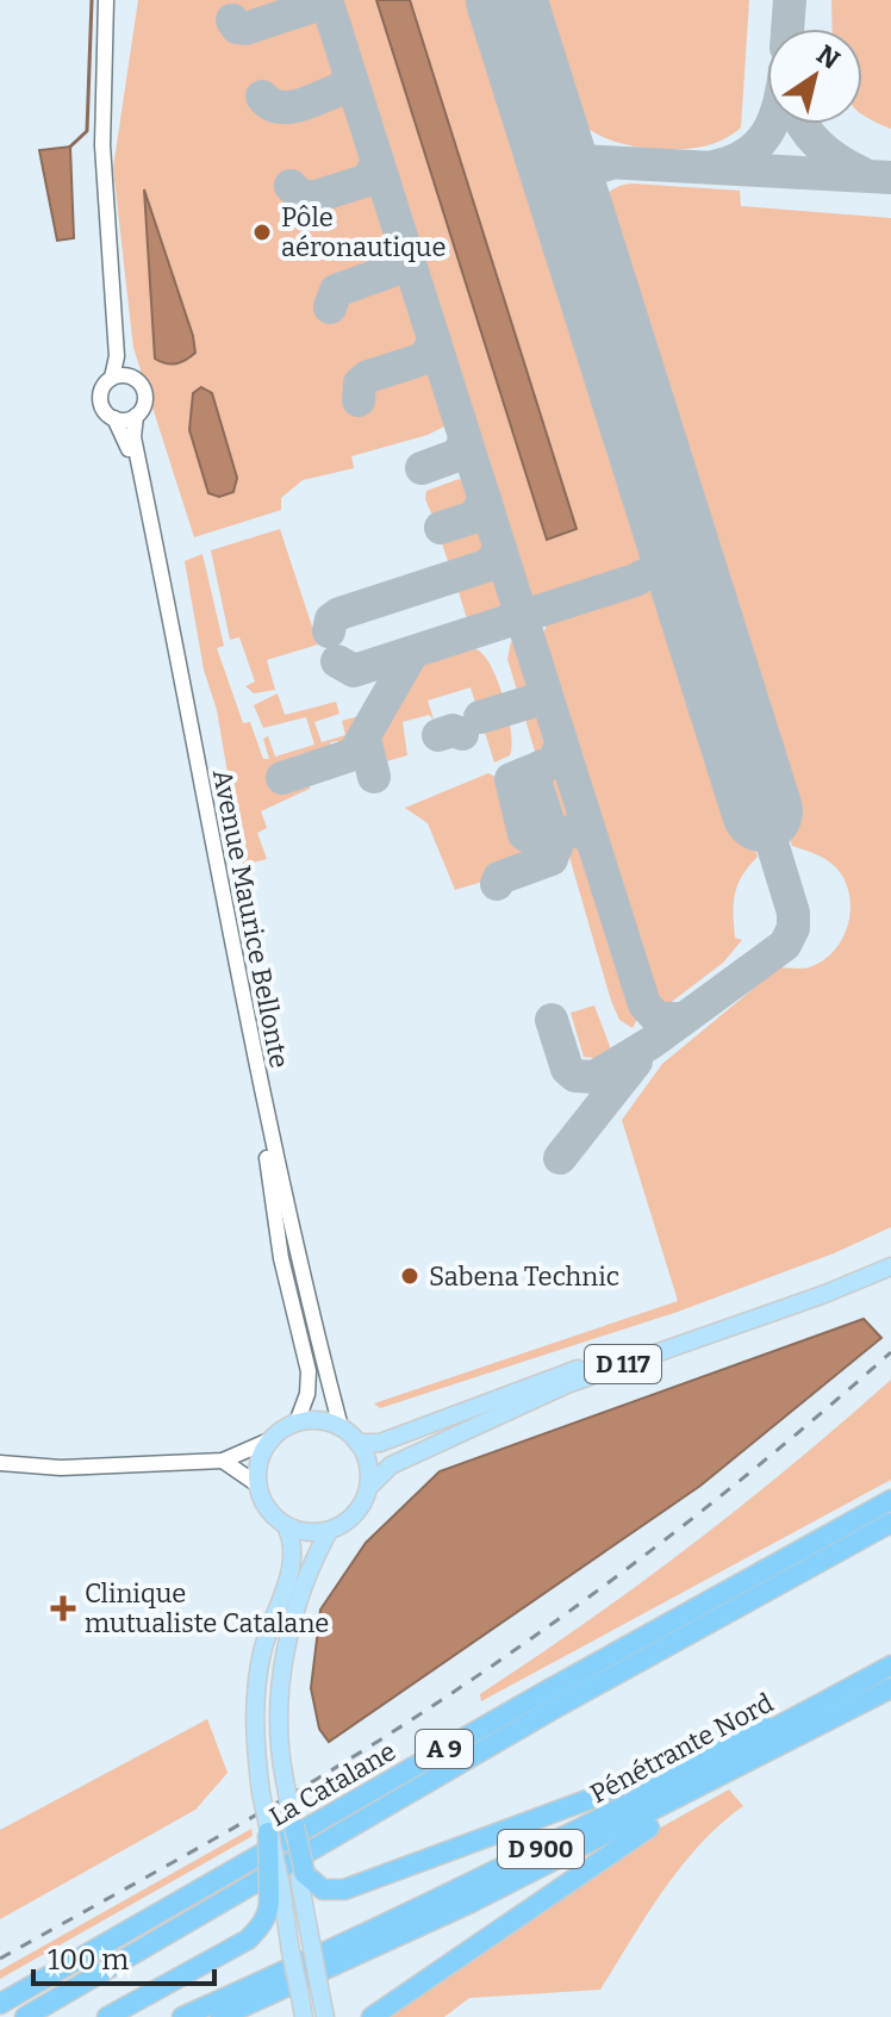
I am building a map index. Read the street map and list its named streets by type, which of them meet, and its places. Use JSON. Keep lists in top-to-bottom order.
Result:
{
  "streets": {
    "highway": [
      "Pénétrante Nord",
      "A 9",
      "La Catalane",
      "D 900"
    ],
    "main road": ["D 117"],
    "street": ["Avenue Maurice Bellonte"]
  },
  "crossings": [
    ["Avenue Maurice Bellonte", "D 117"]
  ],
  "places": {
    "other": ["Pôle aéronautique", "Sabena Technic"],
    "health": ["Clinique mutualiste Catalane"]
  },
  "scale_bar": "100 m",
  "north": "top right"
}
